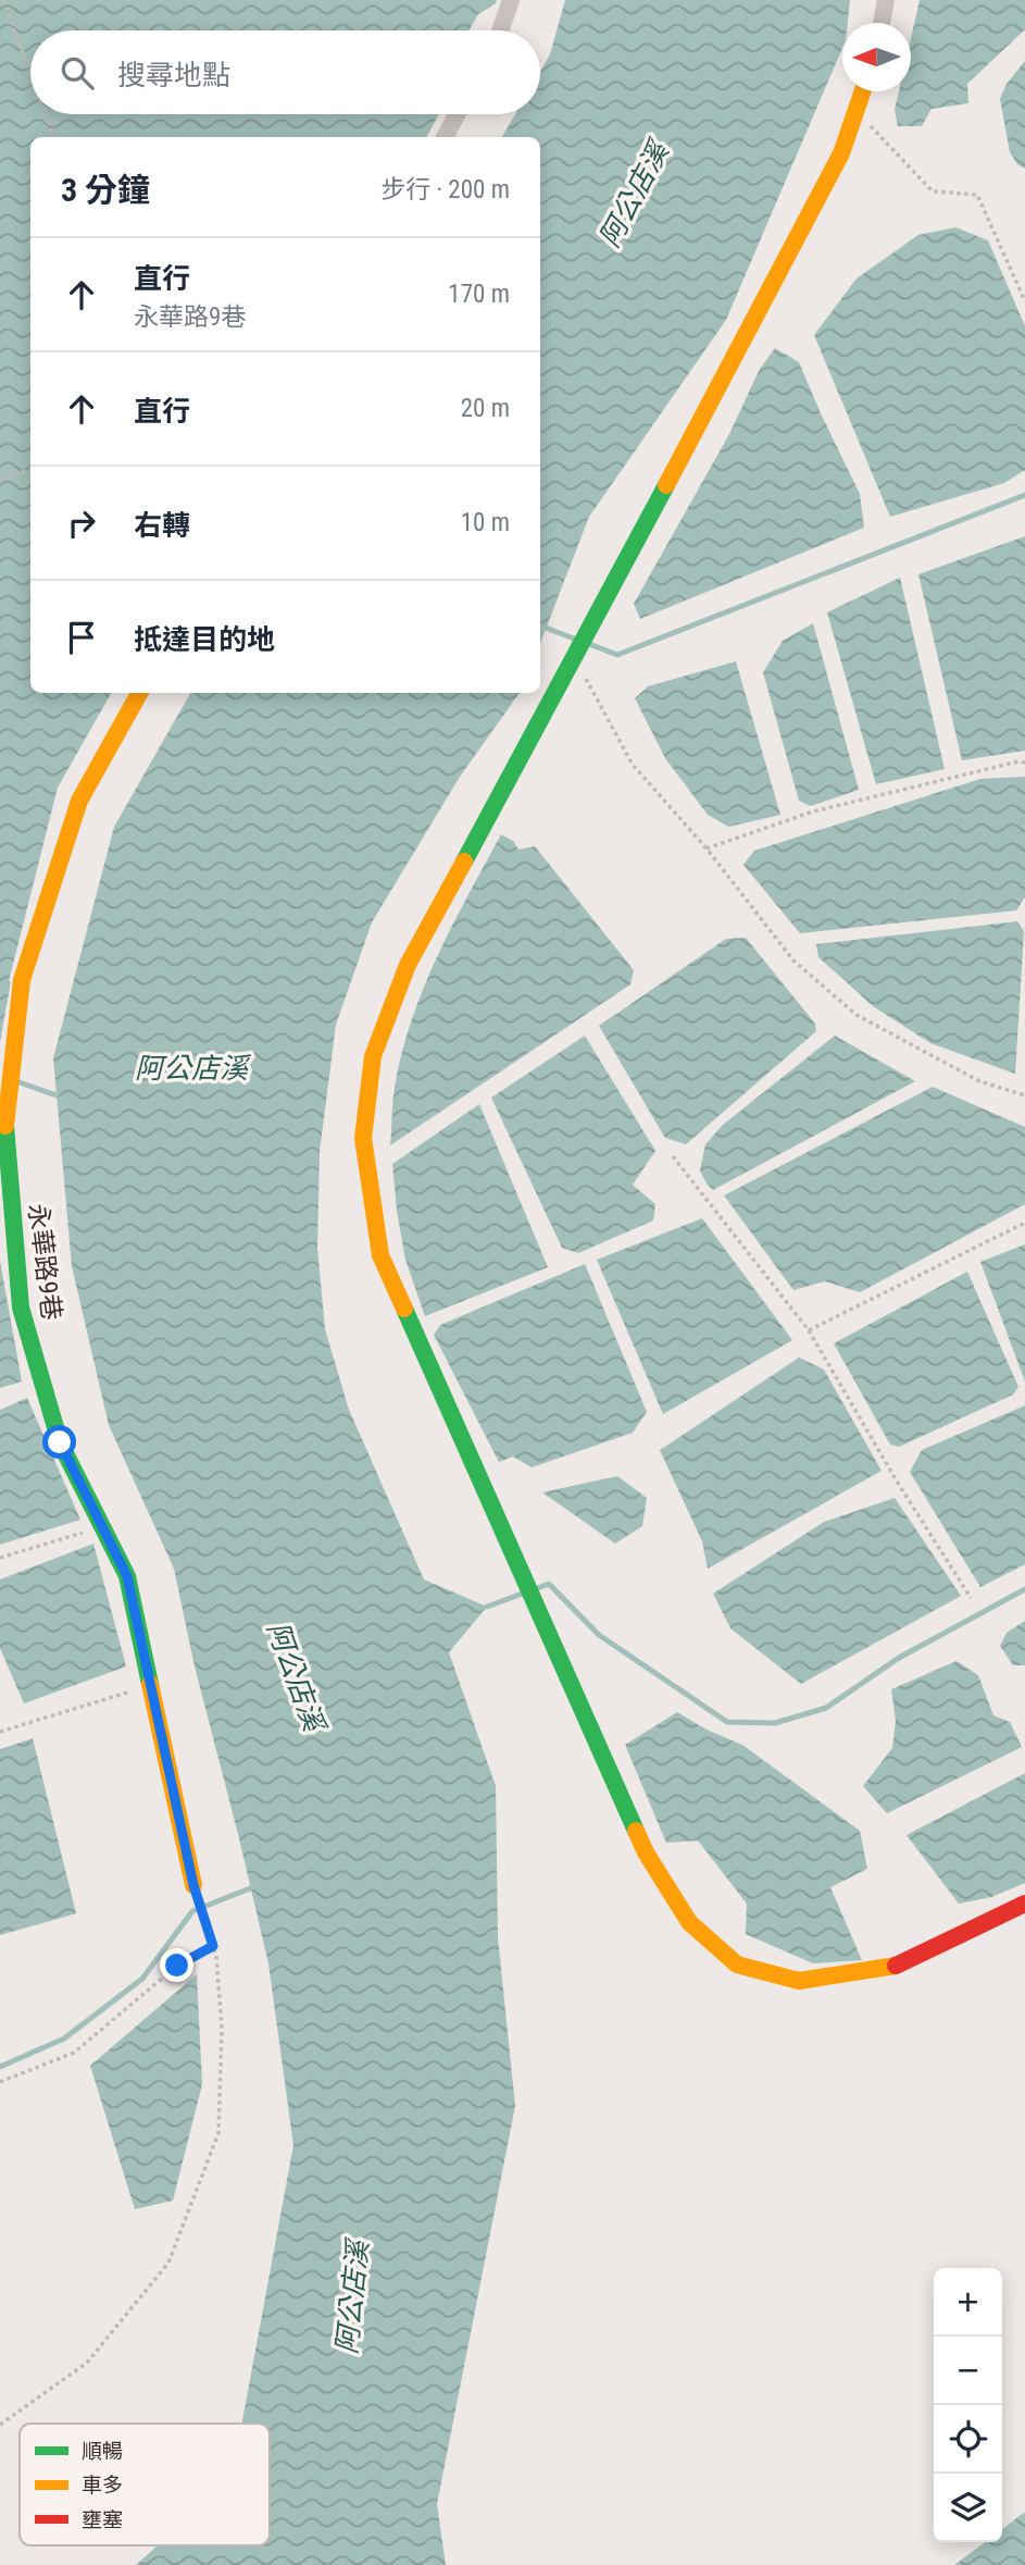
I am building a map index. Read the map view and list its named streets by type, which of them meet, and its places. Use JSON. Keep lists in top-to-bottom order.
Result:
{
  "streets": {
    "street": ["永華路9巷"]
  },
  "water": ["阿公店溪"],
  "legend": ["順暢", "車多", "壅塞"],
  "north": "left",
  "page": {
    "search": "搜尋地點",
    "heading": ["3 分鐘", "步行 · 200 m"],
    "list": [
      ["直行", "永華路9巷", "170 m"],
      ["直行", "20 m"],
      ["右轉", "10 m"],
      "抵達目的地"
    ],
    "map_buttons": ["+", "−"]
  }
}
